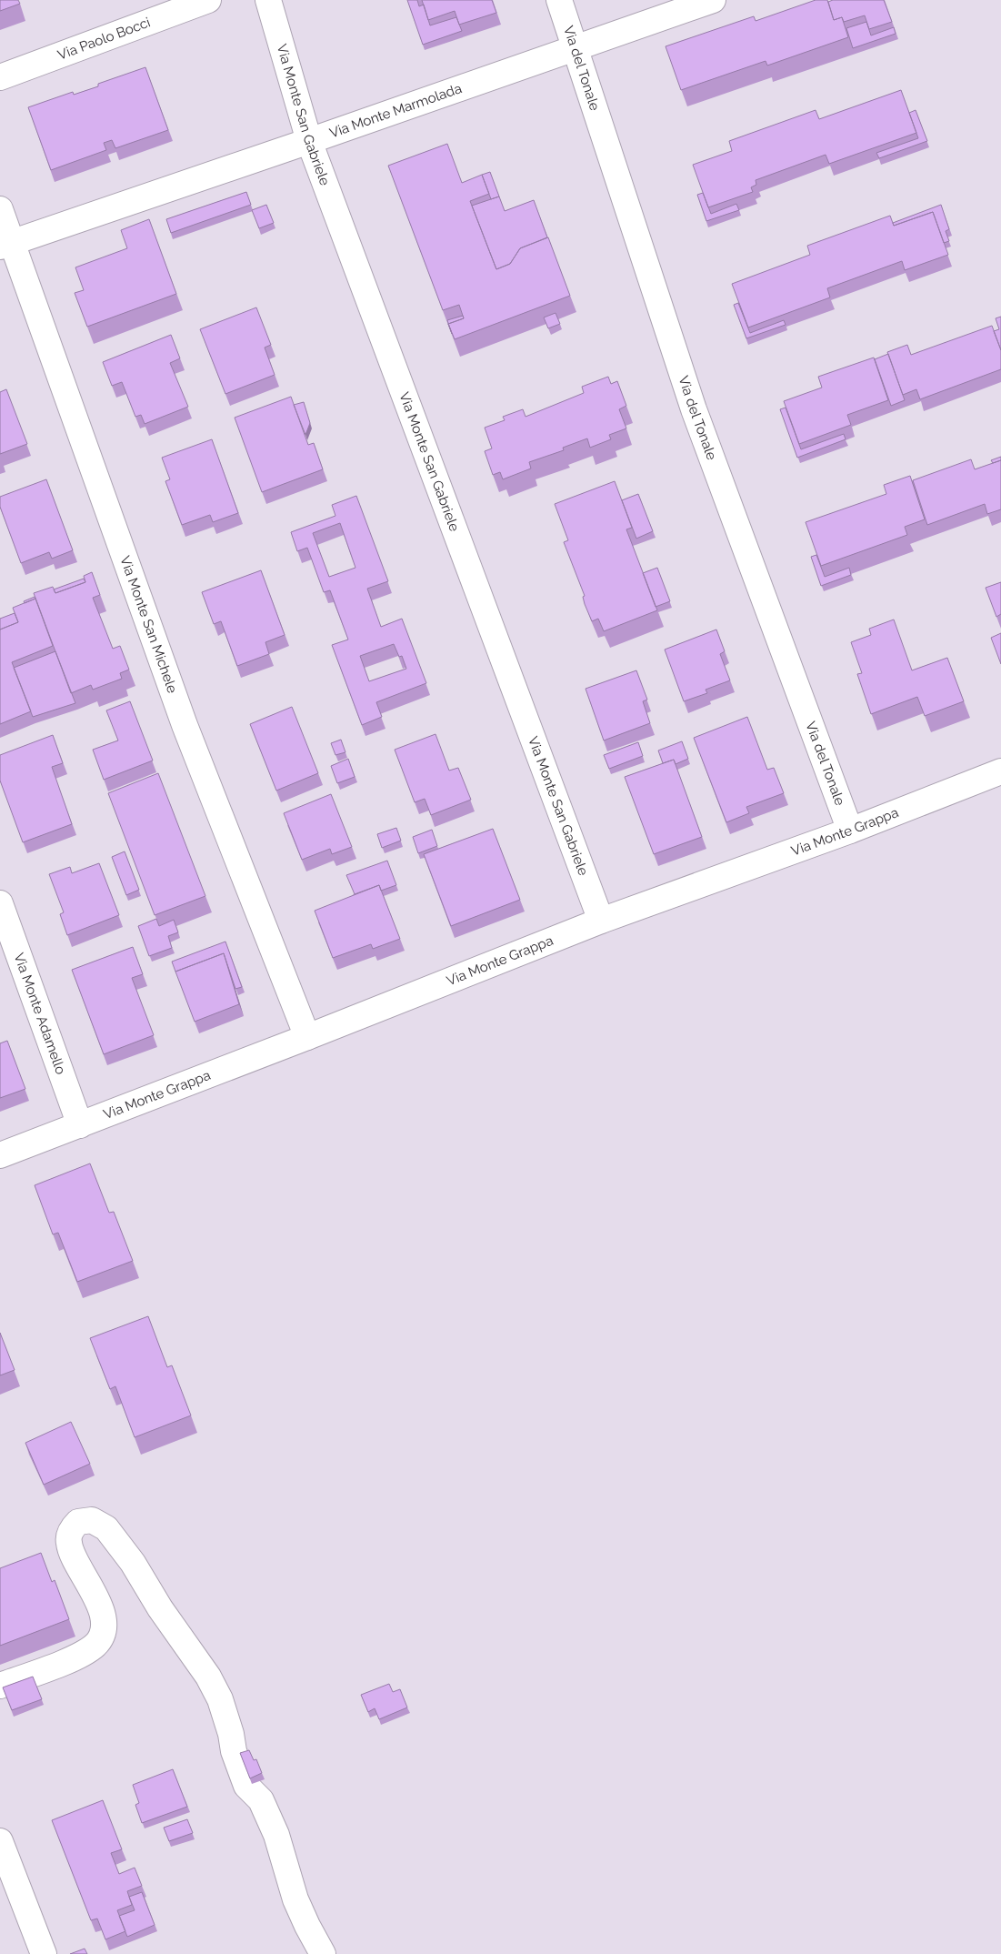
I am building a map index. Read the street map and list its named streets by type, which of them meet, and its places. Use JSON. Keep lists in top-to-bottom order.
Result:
{
  "streets": {
    "street": [
      "Via Paolo Bocci",
      "Via del Tonale",
      "Via Monte Marmolada",
      "Via Monte San Gabriele",
      "Via Monte San Michele",
      "Via Monte Grappa",
      "Via Monte Adamello"
    ]
  },
  "crossings": [
    ["Via del Tonale", "Via Monte Marmolada"],
    ["Via del Tonale", "Via Monte Grappa"],
    ["Via Monte Marmolada", "Via Monte San Gabriele"],
    ["Via Monte Marmolada", "Via Monte San Michele"],
    ["Via Monte San Gabriele", "Via Monte Grappa"],
    ["Via Monte San Michele", "Via Monte Grappa"],
    ["Via Monte Grappa", "Via Monte Adamello"]
  ]
}
